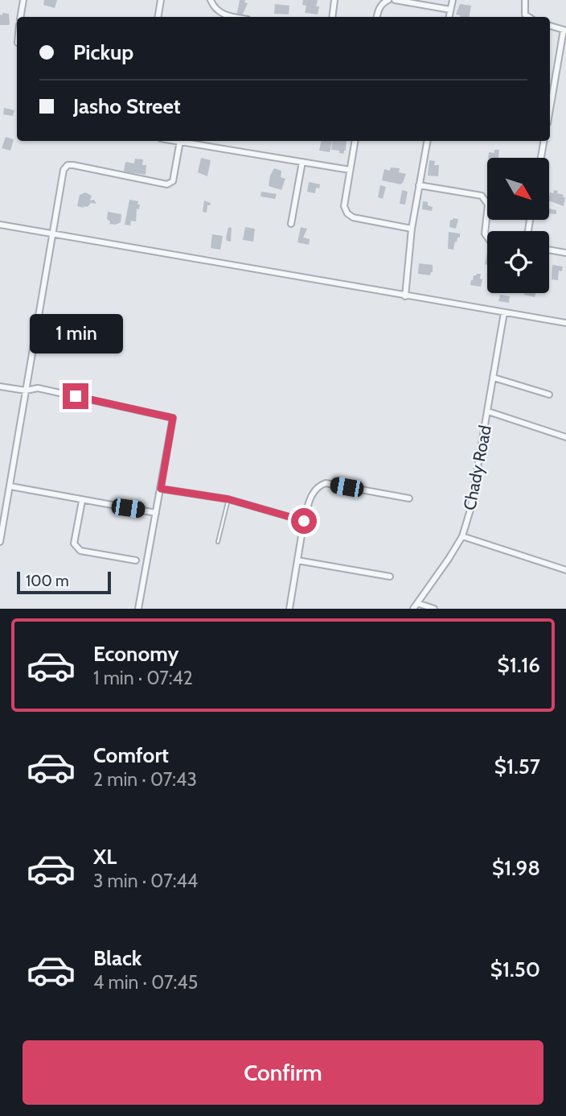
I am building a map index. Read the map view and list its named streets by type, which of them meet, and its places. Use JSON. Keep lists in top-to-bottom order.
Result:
{
  "streets": {
    "street": ["Chady Road"]
  },
  "scale_bar": "100 m",
  "north": "bottom right",
  "page": {
    "banner": ["Pickup", "Jasho Street"],
    "bubble": "1 min",
    "scale": "100 m",
    "list": [
      {
        "name": "Economy",
        "note": "1 min · 07:42",
        "value": "$1.16"
      },
      {
        "name": "Comfort",
        "note": "2 min · 07:43",
        "value": "$1.57"
      },
      {
        "name": "XL",
        "note": "3 min · 07:44",
        "value": "$1.98"
      },
      {
        "name": "Black",
        "note": "4 min · 07:45",
        "value": "$1.50"
      }
    ],
    "buttons": "Confirm"
  }
}
